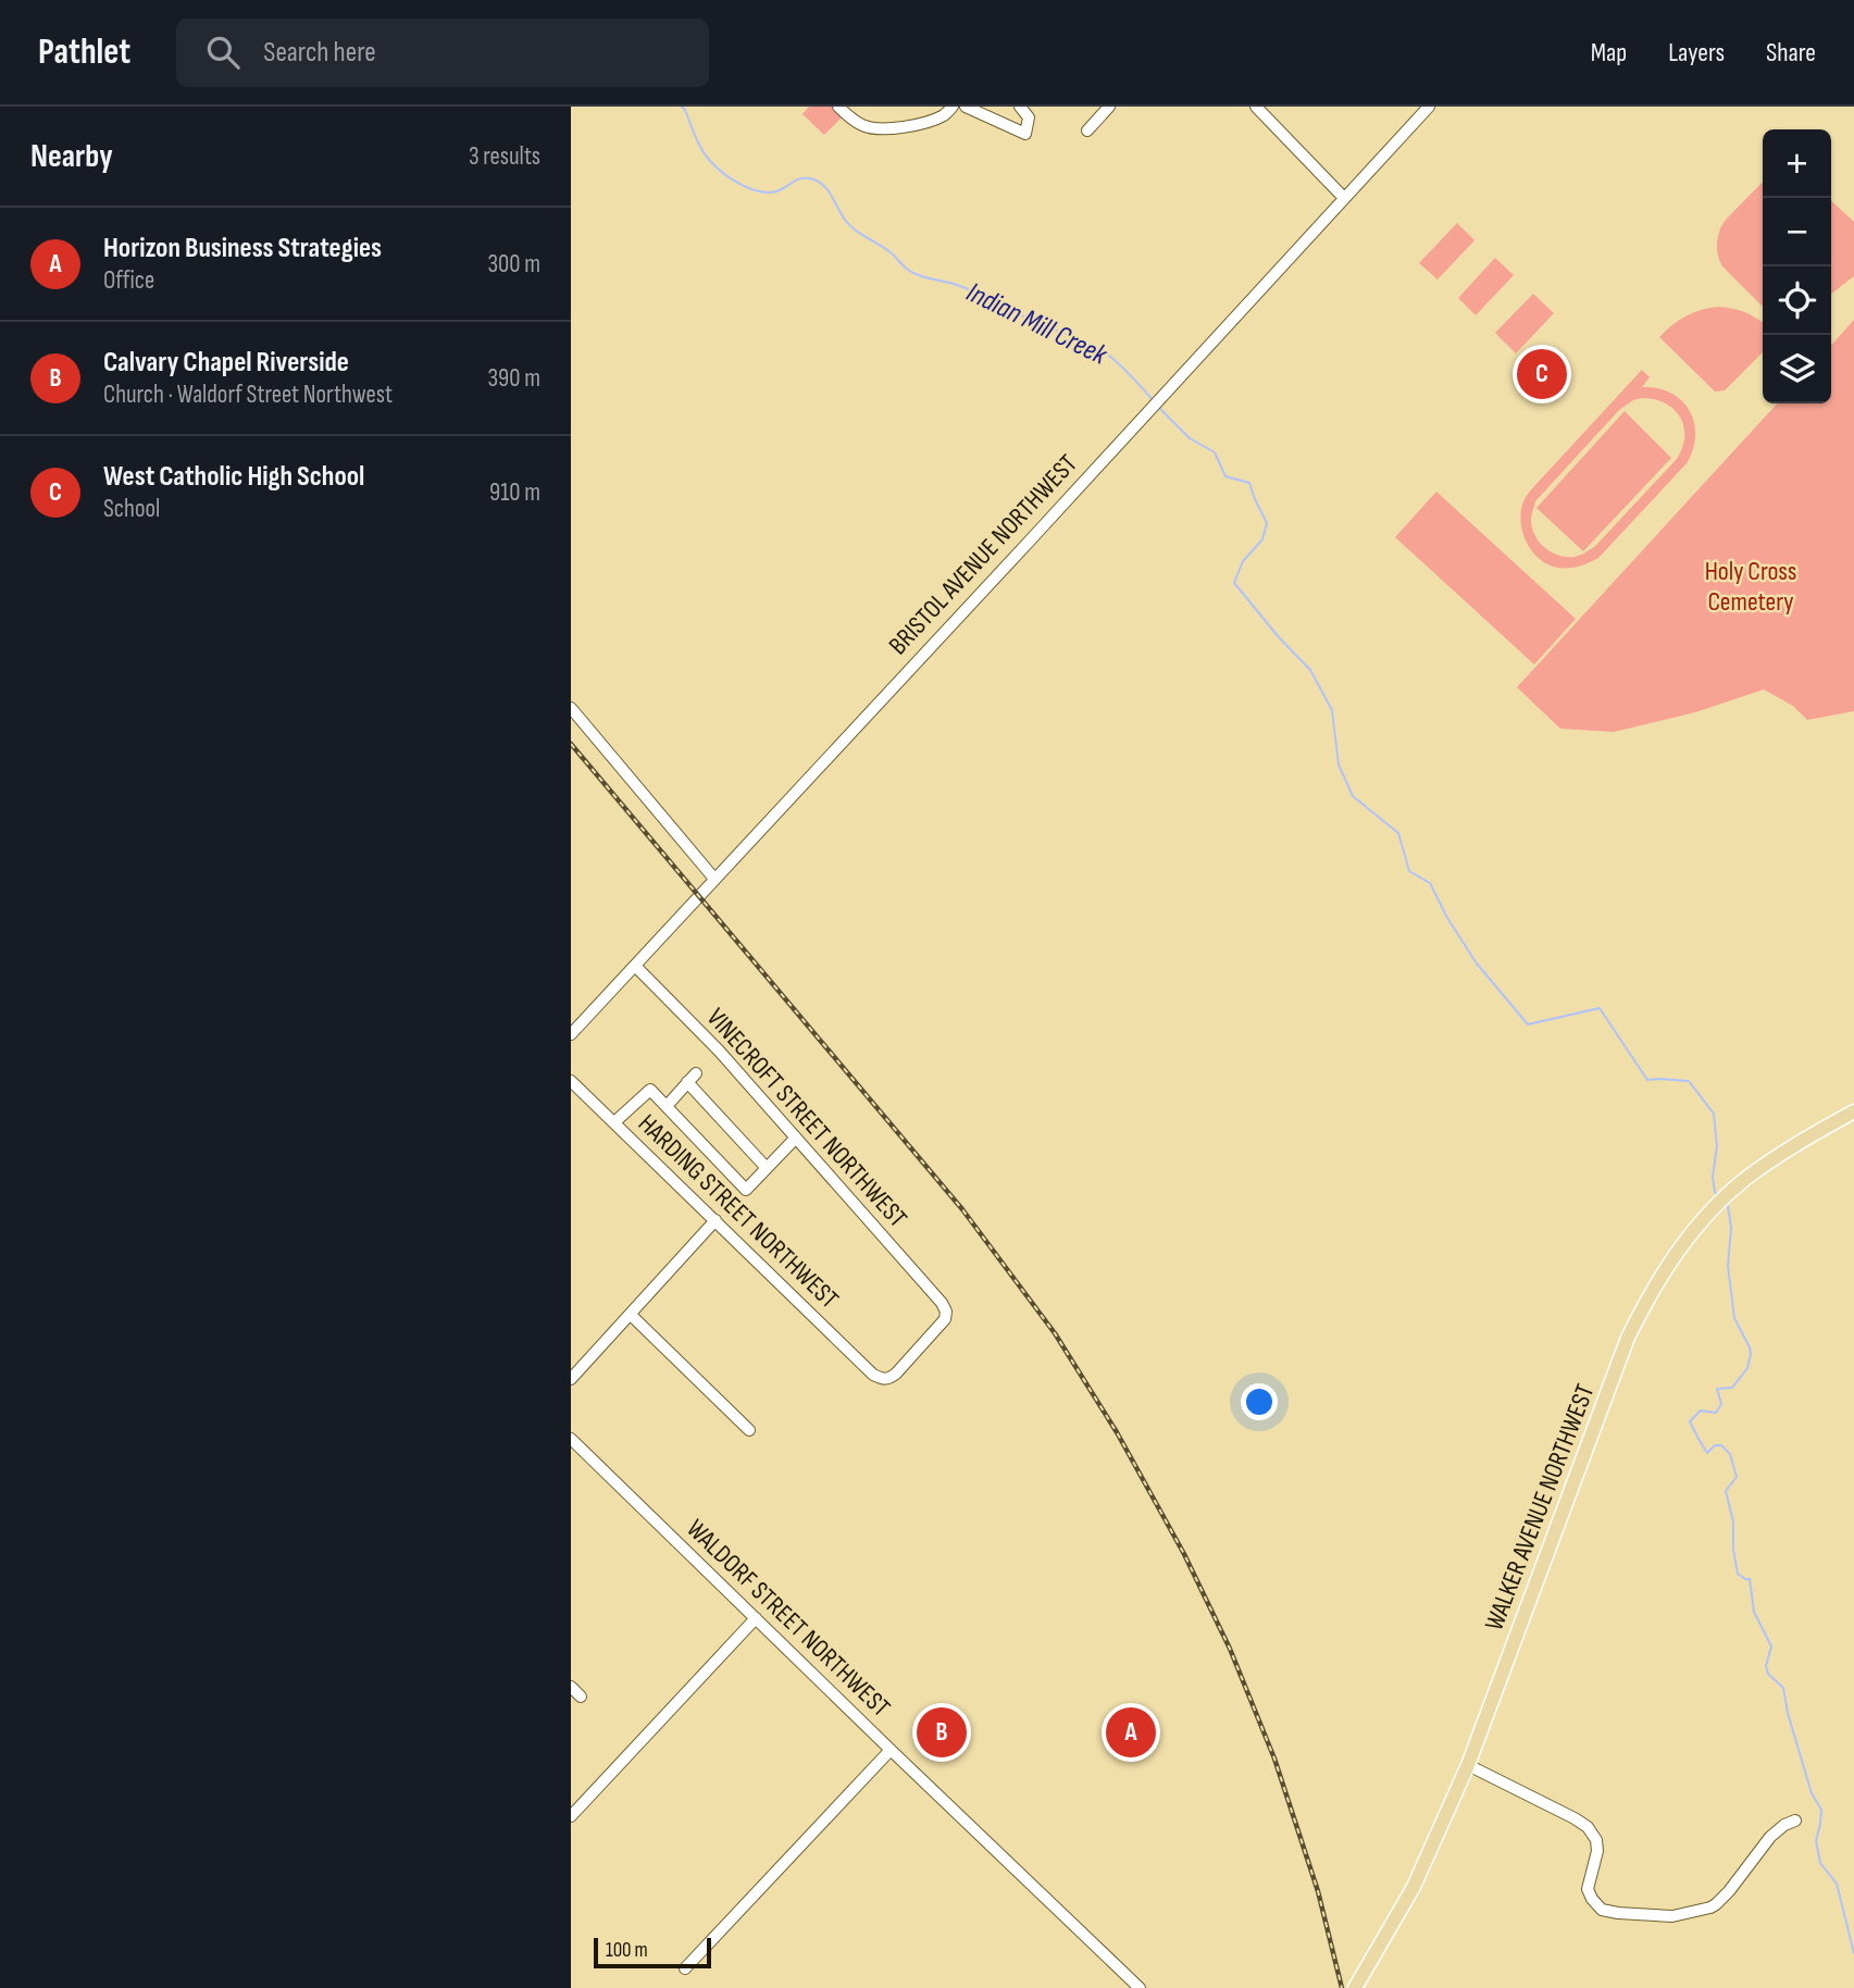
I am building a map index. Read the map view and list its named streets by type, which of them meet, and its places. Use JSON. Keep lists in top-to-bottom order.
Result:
{
  "streets": {
    "main road": ["WALKER AVENUE NORTHWEST"],
    "street": [
      "BRISTOL AVENUE NORTHWEST",
      "VINECROFT STREET NORTHWEST",
      "HARDING STREET NORTHWEST",
      "WALDORF STREET NORTHWEST"
    ]
  },
  "crossings": [
    ["BRISTOL AVENUE NORTHWEST", "VINECROFT STREET NORTHWEST"],
    ["VINECROFT STREET NORTHWEST", "HARDING STREET NORTHWEST"]
  ],
  "water": ["Indian Mill Creek"],
  "parks": ["Holy Cross Cemetery"],
  "scale_bar": "100 m",
  "page": {
    "header": "Pathlet",
    "search": "Search here",
    "nav": ["Map", "Layers", "Share"],
    "heading": ["Nearby", "3 results"],
    "map_buttons": ["+", "−"],
    "list": [
      {
        "mark": "A",
        "name": "Horizon Business Strategies",
        "note": "Office",
        "value": "300 m"
      },
      {
        "mark": "B",
        "name": "Calvary Chapel Riverside",
        "note": "Church · Waldorf Street Northwest",
        "value": "390 m"
      },
      {
        "mark": "C",
        "name": "West Catholic High School",
        "note": "School",
        "value": "910 m"
      }
    ],
    "pins": ["C", "A", "B"],
    "scale": "100 m"
  }
}
